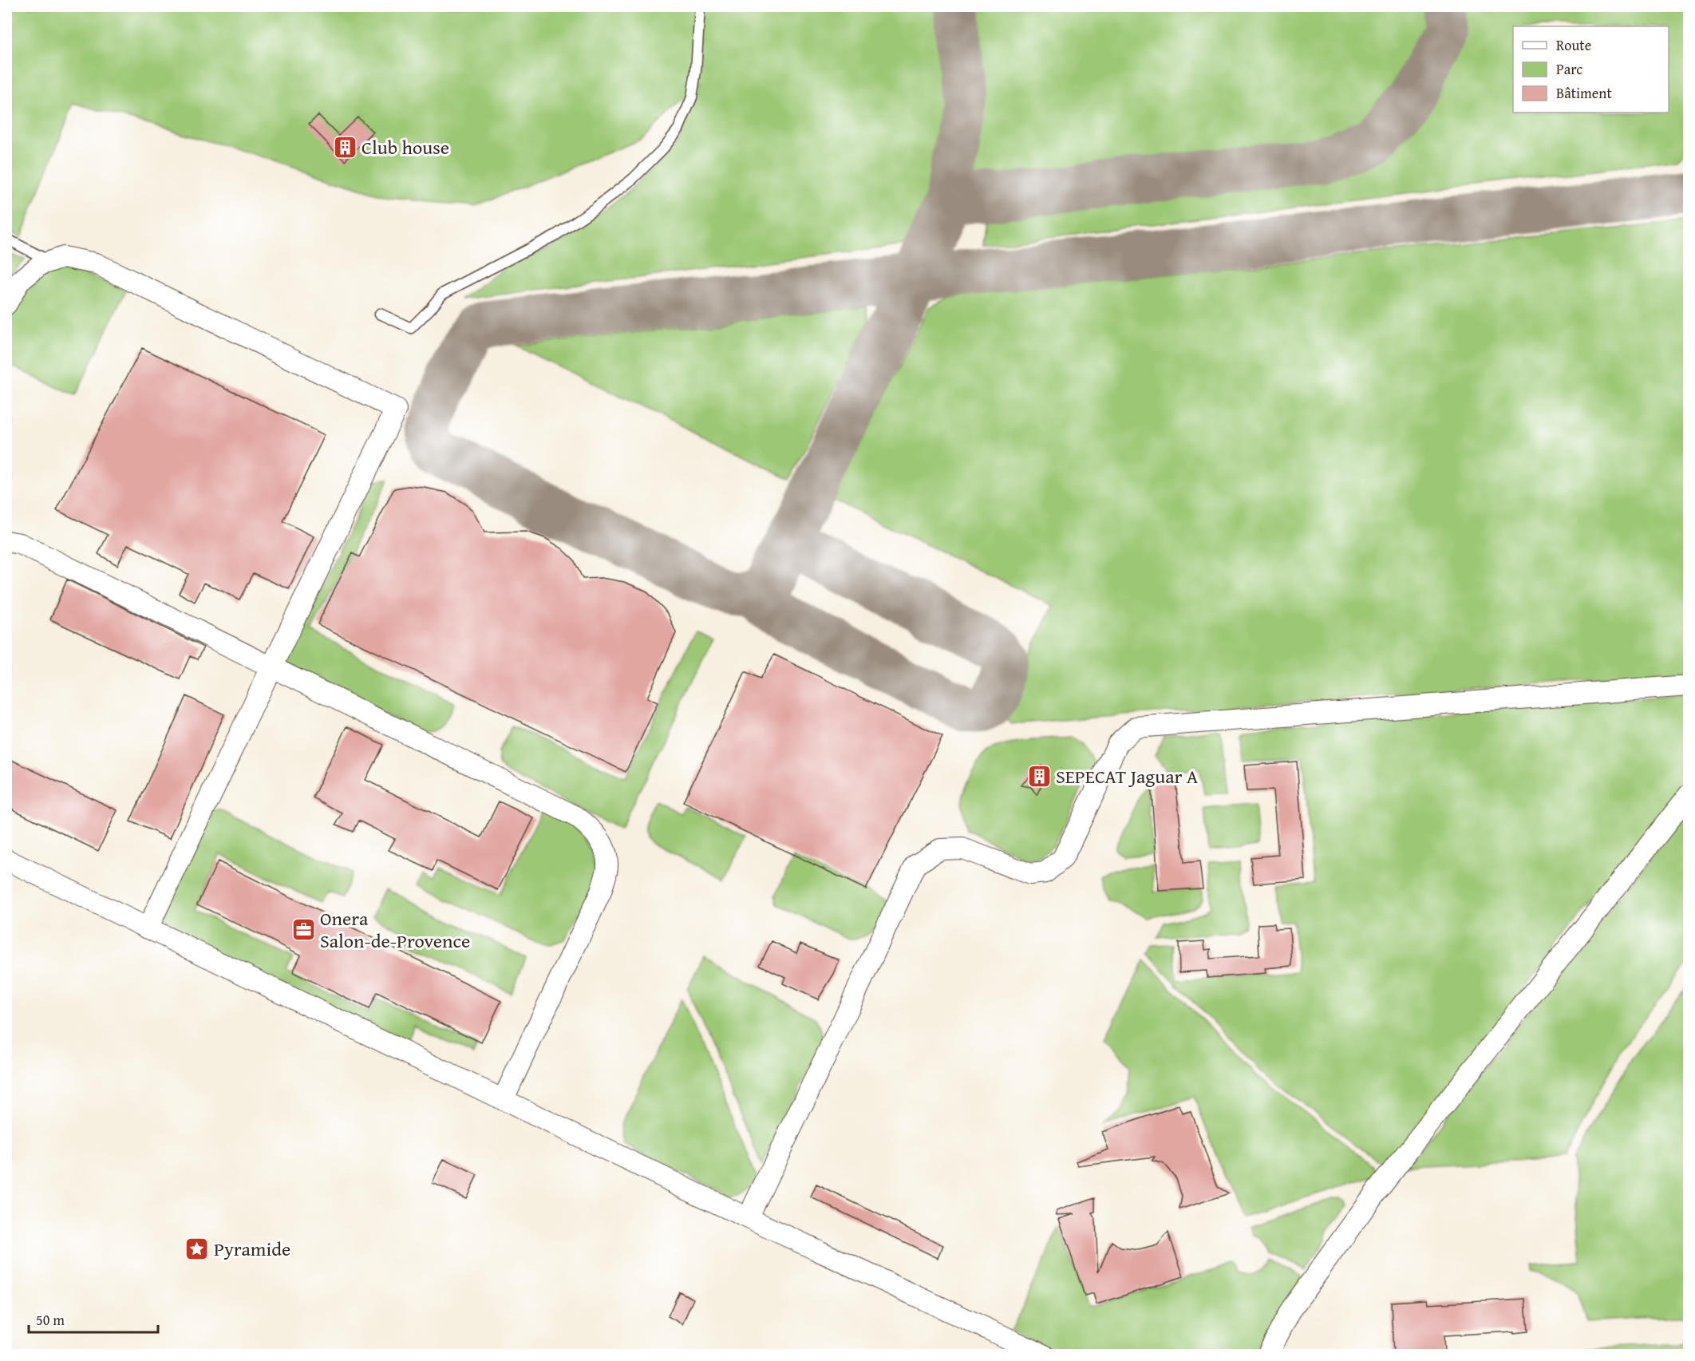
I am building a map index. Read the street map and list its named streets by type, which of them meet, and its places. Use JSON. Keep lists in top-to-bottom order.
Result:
{
  "places": {
    "building": ["Club house", "SEPECAT Jaguar A"],
    "office": ["Onera Salon-de-Provence"],
    "place": ["Pyramide"]
  },
  "legend": ["Route", "Parc", "Bâtiment"],
  "scale_bar": "50 m"
}
